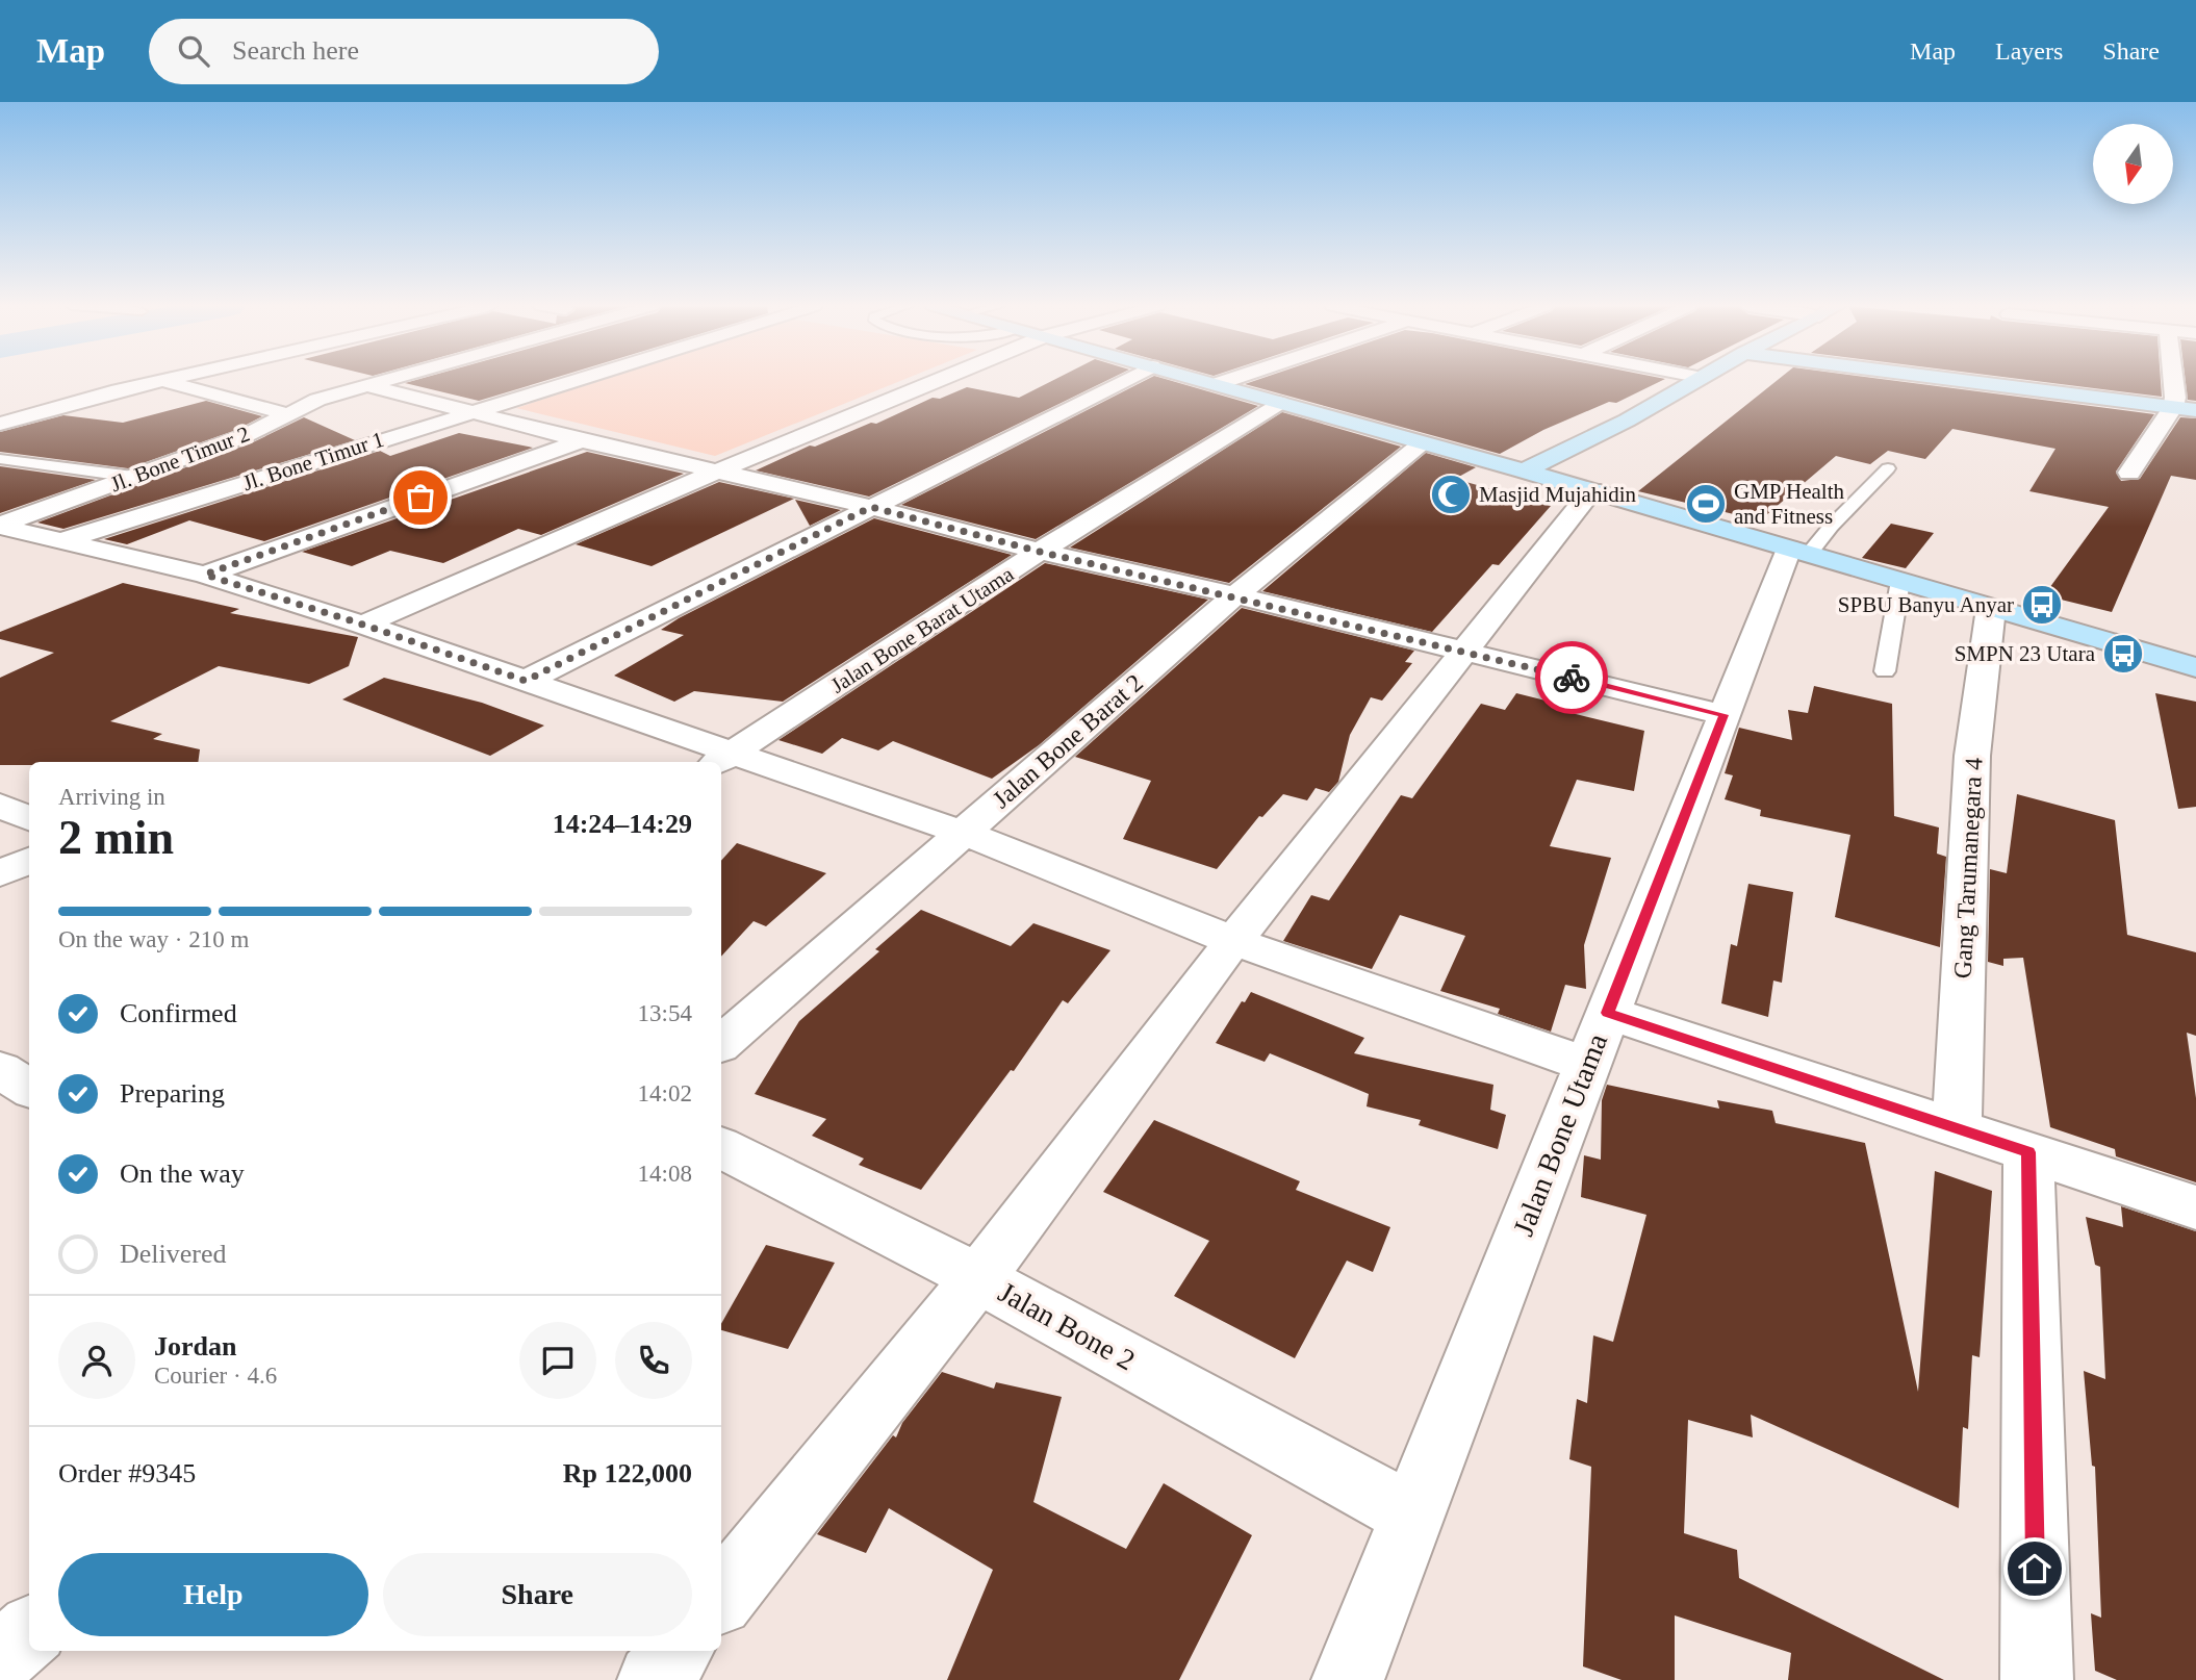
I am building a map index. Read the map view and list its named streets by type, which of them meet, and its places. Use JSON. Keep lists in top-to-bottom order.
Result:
{
  "streets": {
    "street": [
      "Jl. Bone Timur 2",
      "Jl. Bone Timur 1",
      "Jalan Bone Barat Utama",
      "Jalan Bone Barat 2",
      "Gang Tarumanegara 4",
      "Jalan Bone Utama",
      "Jalan Bone 2"
    ]
  },
  "crossings": [
    ["Jalan Bone Utama", "Jalan Bone 2"]
  ],
  "places": {
    "mosque": ["Masjid Mujahidin"],
    "sports": ["GMP Health and Fitness"],
    "bus stop": ["SPBU Banyu Anyar", "SMPN 23 Utara"]
  },
  "north": "bottom",
  "page": {
    "header": "Map",
    "search": "Search here",
    "nav": ["Map", "Layers", "Share"],
    "heading": ["2 min", "Arriving in", "14:24–14:29"],
    "panel": [
      "Jordan",
      "Courier · 4.6",
      "Order #9345",
      "Rp 122,000"
    ],
    "bar": "On the way · 210 m",
    "list": [
      ["Confirmed", "13:54"],
      ["Preparing", "14:02"],
      ["On the way", "14:08"],
      "Delivered"
    ],
    "buttons": ["Help", "Share"]
  }
}
